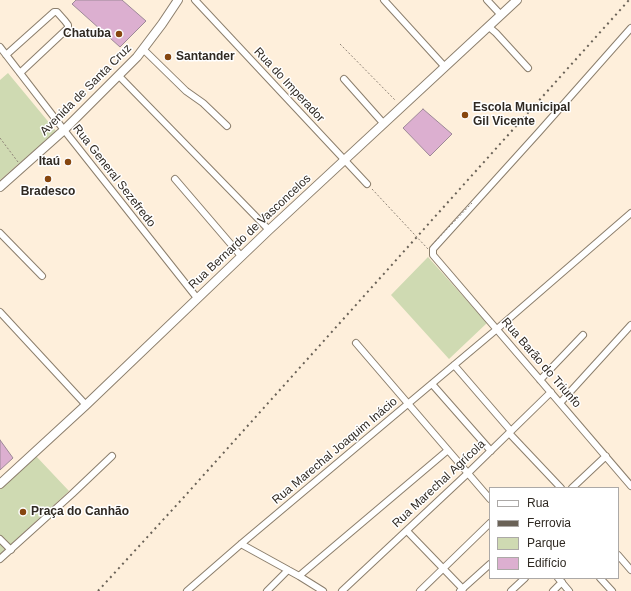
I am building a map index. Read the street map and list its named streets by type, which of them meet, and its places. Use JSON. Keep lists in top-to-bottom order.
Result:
{
  "streets": {
    "main road": ["Avenida de Santa Cruz", "Rua Bernardo de Vasconcelos"],
    "street": [
      "Rua do Imperador",
      "Rua General Sezefredo",
      "Rua Barão do Triunfo",
      "Rua Marechal Joaquim Inácio",
      "Rua Marechal Agrícola"
    ]
  },
  "crossings": [
    ["Rua do Imperador", "Rua Bernardo de Vasconcelos"],
    ["Avenida de Santa Cruz", "Rua General Sezefredo"],
    ["Rua General Sezefredo", "Rua Bernardo de Vasconcelos"],
    ["Rua Barão do Triunfo", "Rua Marechal Joaquim Inácio"],
    ["Rua Barão do Triunfo", "Rua Marechal Agrícola"]
  ],
  "places": [
    "Chatuba",
    "Santander",
    "Escola Municipal Gil Vicente",
    "Itaú",
    "Bradesco",
    "Praça do Canhão"
  ],
  "legend": [
    "Rua",
    "Ferrovia",
    "Parque",
    "Edifício"
  ]
}
